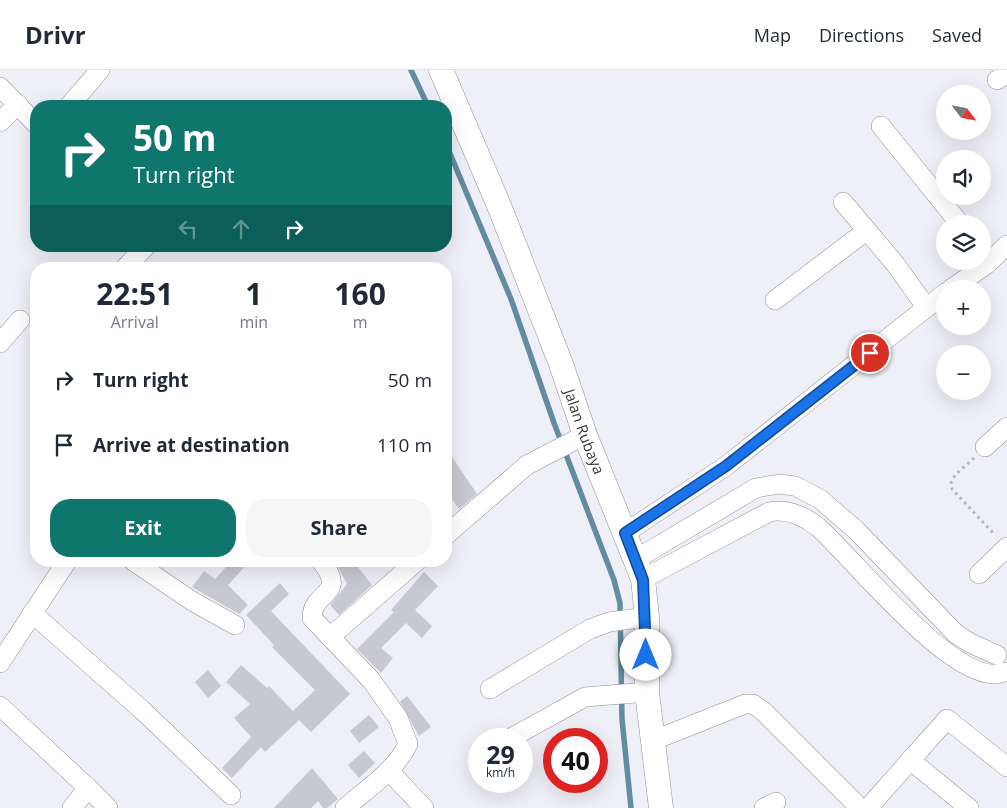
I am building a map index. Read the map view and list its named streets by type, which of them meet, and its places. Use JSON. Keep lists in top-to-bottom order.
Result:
{
  "streets": {
    "street": ["Jalan Rubaya"]
  },
  "north": "bottom right",
  "page": {
    "header": "Drivr",
    "nav": ["Map", "Directions", "Saved"],
    "map_buttons": ["+", "−"],
    "turn": ["50 m", "Turn right"],
    "eta": [
      "22:51",
      "Arrival",
      "1",
      "min",
      "160",
      "m"
    ],
    "list": [
      {
        "name": "Turn right",
        "value": "50 m"
      },
      {
        "name": "Arrive at destination",
        "value": "110 m"
      }
    ],
    "buttons": ["Exit", "Share"],
    "speed": "29 km/h",
    "limit": "40"
  }
}
